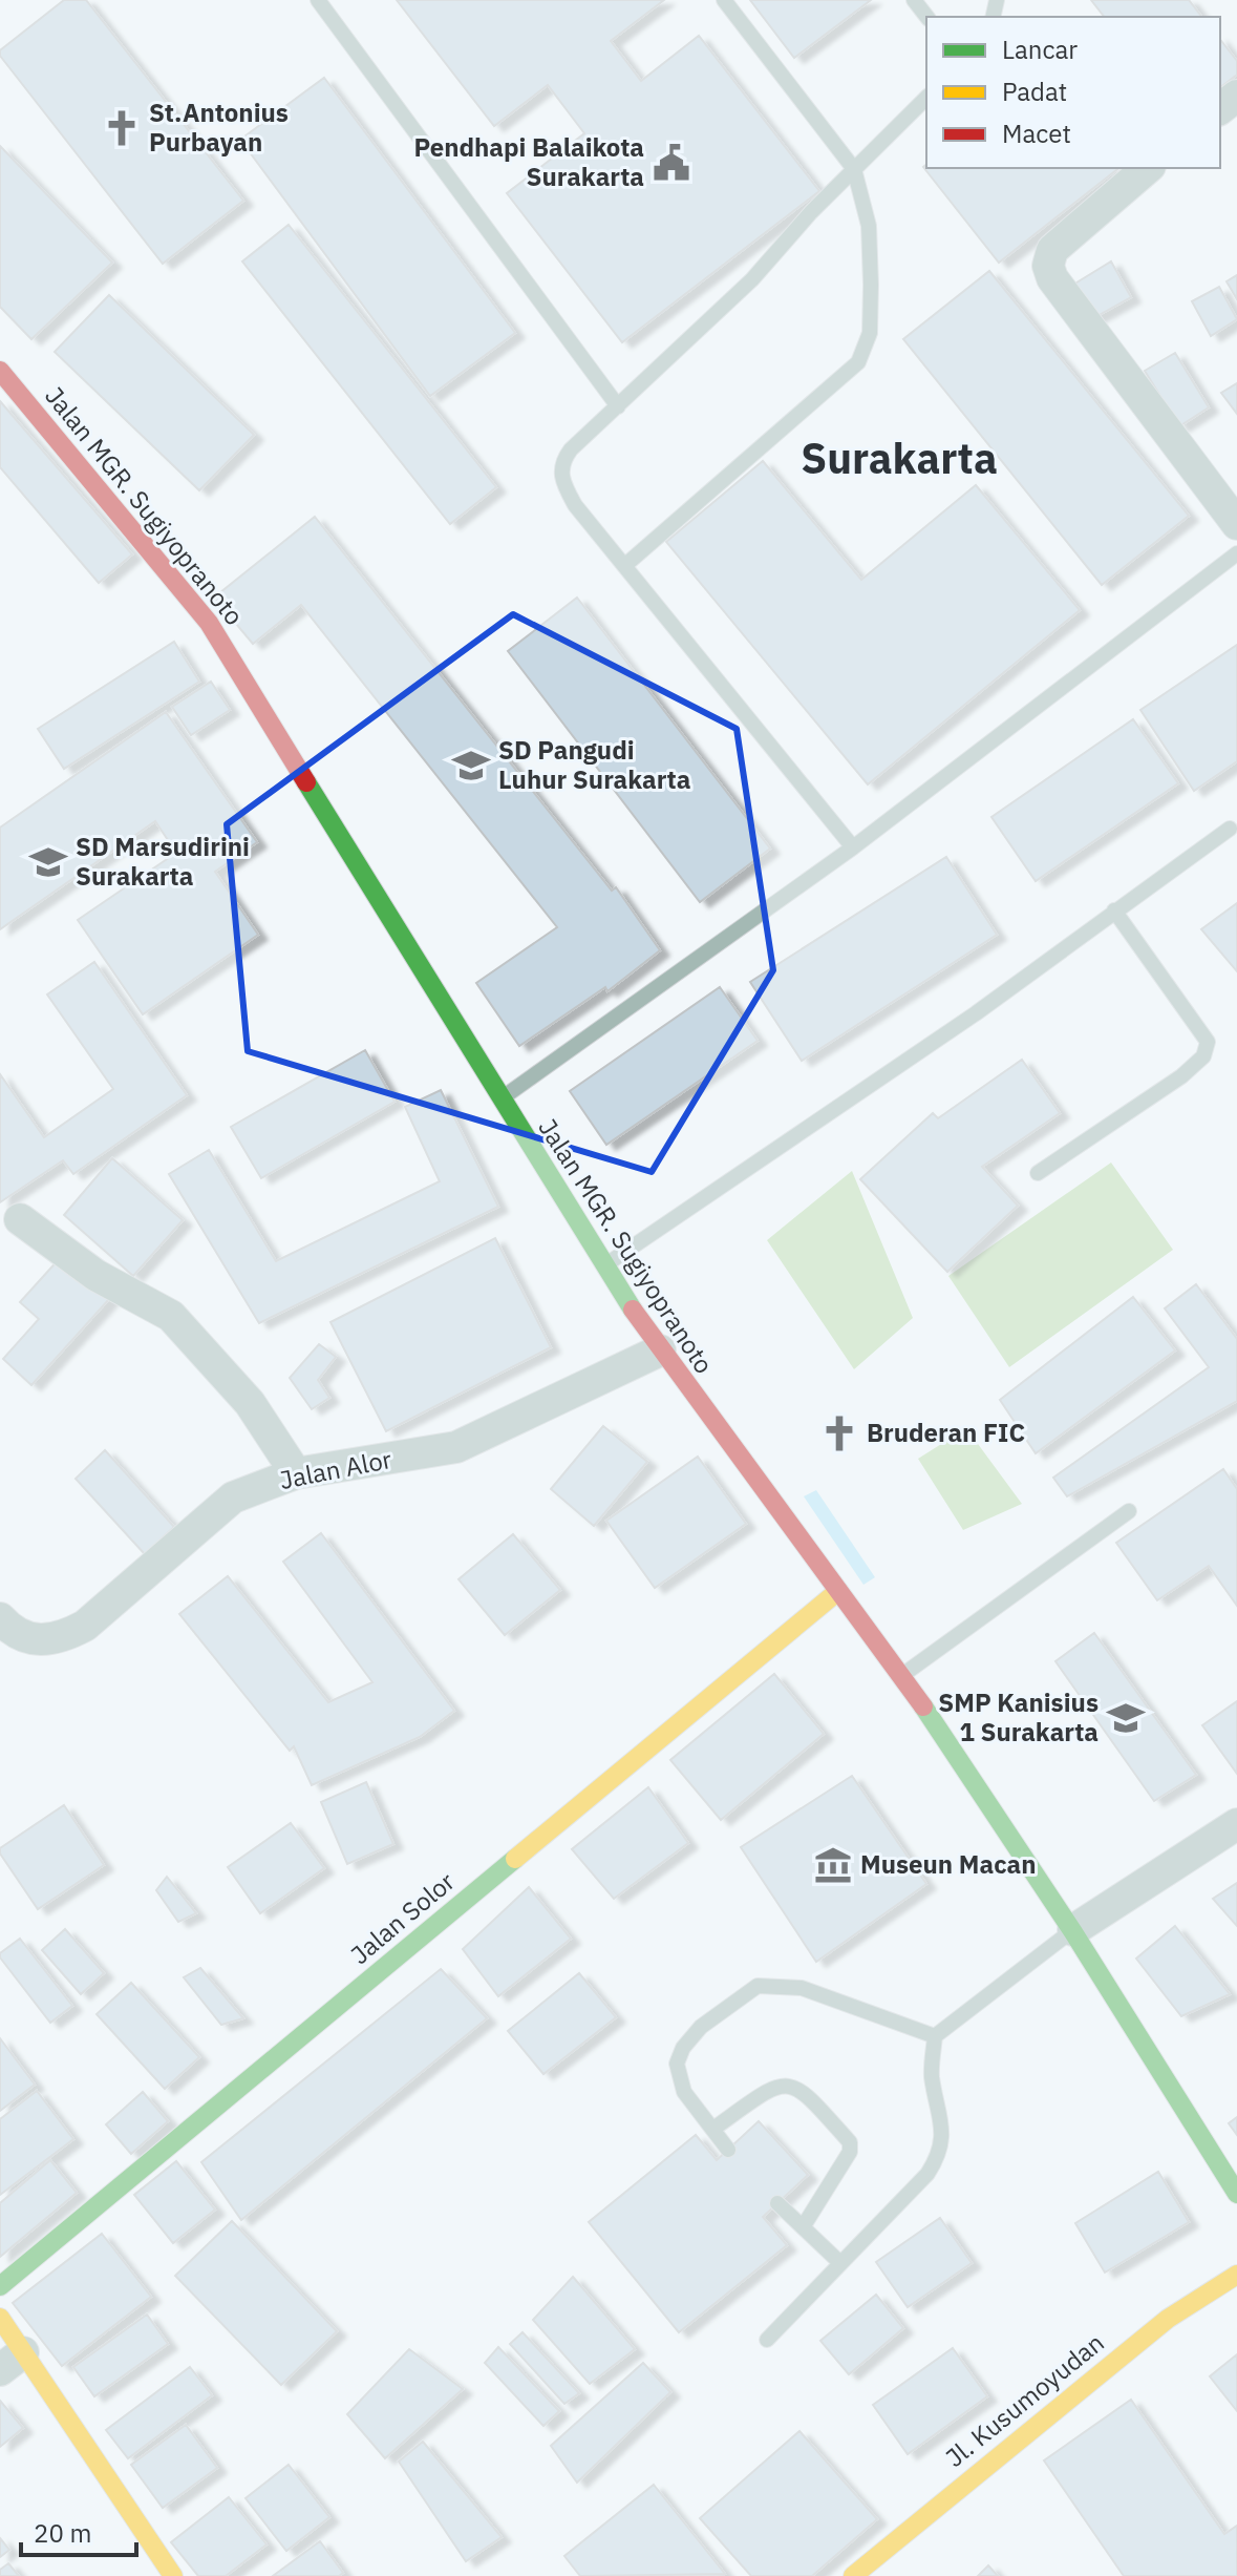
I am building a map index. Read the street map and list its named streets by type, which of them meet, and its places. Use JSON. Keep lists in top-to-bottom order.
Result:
{
  "streets": {
    "street": [
      "Jalan MGR. Sugiyopranoto",
      "Jalan Alor",
      "Jalan Solor",
      "Jl. Kusumoyudan"
    ]
  },
  "crossings": [
    ["Jalan MGR. Sugiyopranoto", "Jalan Alor"],
    ["Jalan MGR. Sugiyopranoto", "Jalan Solor"]
  ],
  "districts": ["Surakarta"],
  "places": {
    "church": ["St.Antonius Purbayan", "Bruderan FIC"],
    "public building": ["Pendhapi Balaikota Surakarta"],
    "school or university": ["SD Pangudi Luhur Surakarta", "SD Marsudirini Surakarta", "SMP Kanisius 1 Surakarta"],
    "museum": ["Museun Macan"]
  },
  "legend": ["Lancar", "Padat", "Macet"],
  "scale_bar": "20 m"
}
